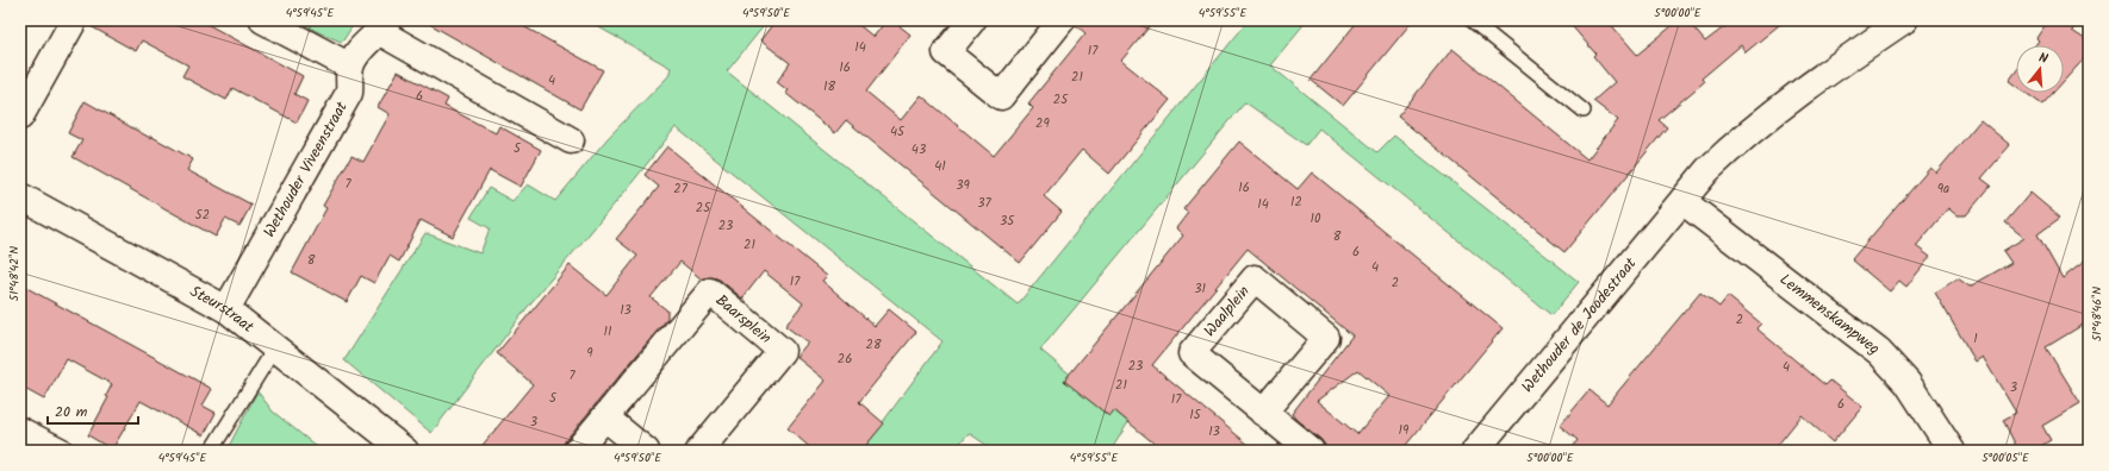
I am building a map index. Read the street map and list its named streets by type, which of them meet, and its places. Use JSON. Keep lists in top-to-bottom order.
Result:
{
  "streets": {
    "street": [
      "Wethouder Viveenstraat",
      "Steurstraat",
      "Waalplein",
      "Lemmenskampweg",
      "Baarsplein",
      "Wethouder de Joodestraat"
    ]
  },
  "crossings": [
    ["Wethouder Viveenstraat", "Steurstraat"],
    ["Lemmenskampweg", "Wethouder de Joodestraat"]
  ],
  "house_numbers": [
    "14",
    "17",
    "16",
    "21",
    "4",
    "18",
    "6",
    "25",
    "29",
    "45",
    "5",
    "43",
    "41",
    "7",
    "39",
    "16",
    "27",
    "9a",
    "12",
    "37",
    "14",
    "25",
    "52",
    "10",
    "35",
    "23",
    "8",
    "21",
    "6",
    "8",
    "4",
    "17",
    "2",
    "31",
    "13",
    "2",
    "11",
    "1",
    "28",
    "9",
    "26",
    "23",
    "4",
    "7",
    "21",
    "3",
    "5",
    "17",
    "6",
    "15",
    "3",
    "19",
    "13"
  ],
  "scale_bar": "20 m",
  "north": "top",
  "coordinates": [
    "4°59'45\"E",
    "4°59'50\"E",
    "4°59'55\"E",
    "5°00'00\"E",
    "51°48'42\"N",
    "51°48'46\"N",
    "5°00'05\"E"
  ]
}
